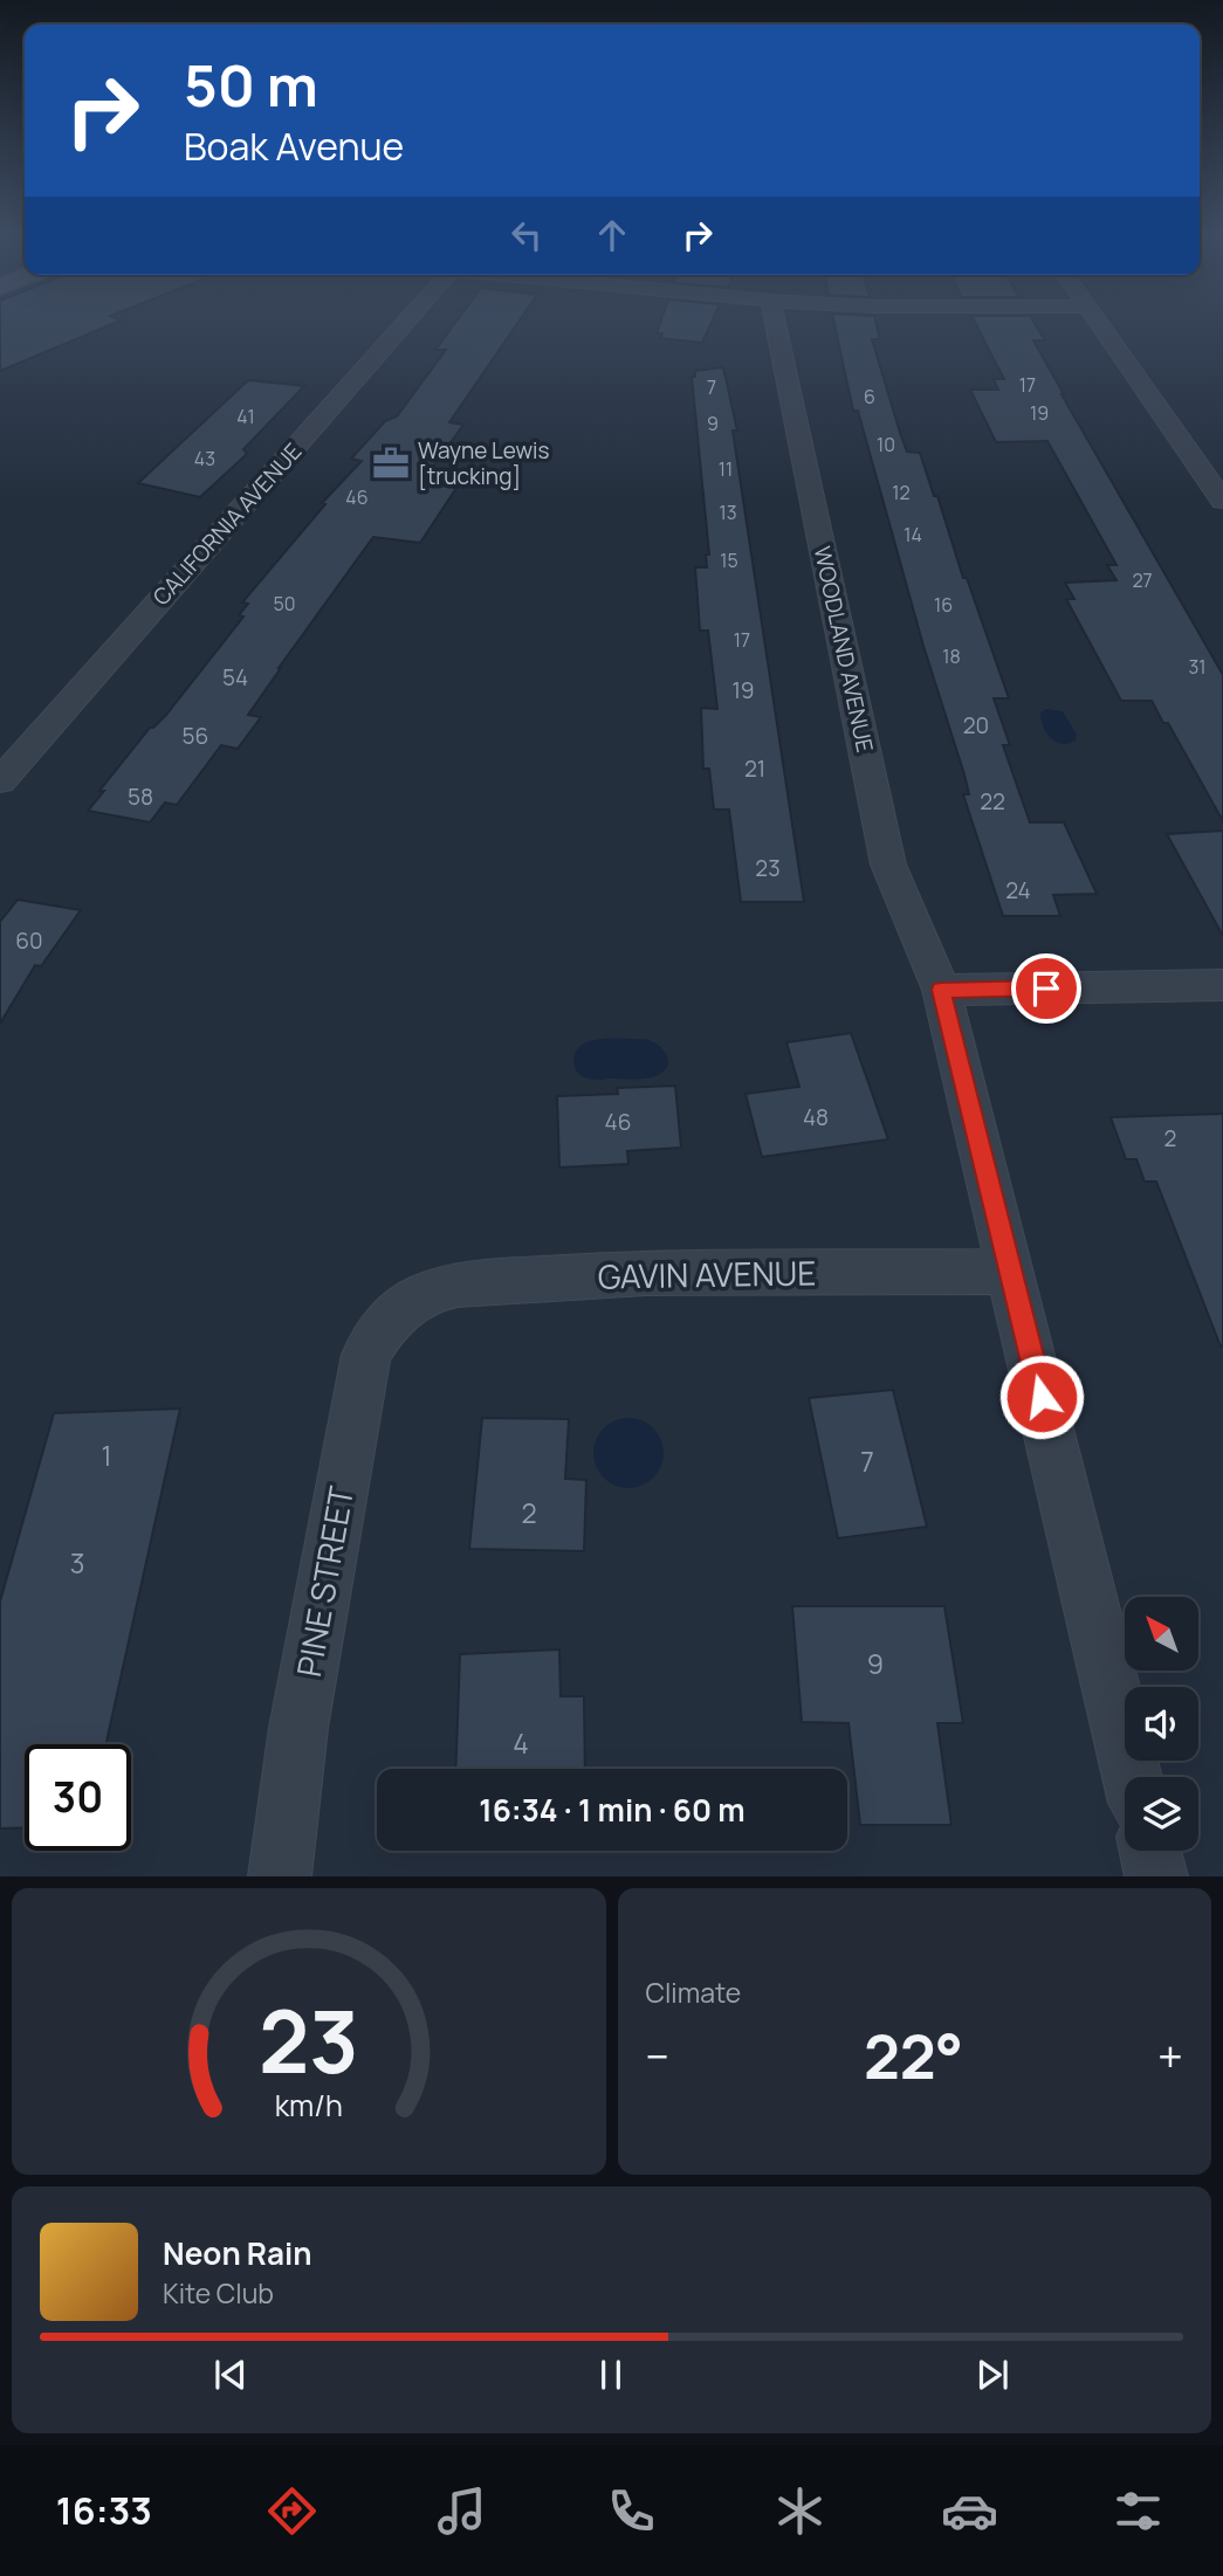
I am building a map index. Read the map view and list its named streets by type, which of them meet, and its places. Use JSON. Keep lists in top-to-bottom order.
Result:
{
  "streets": {
    "street": [
      "CALIFORNIA AVENUE",
      "WOODLAND AVENUE",
      "GAVIN AVENUE",
      "PINE STREET"
    ]
  },
  "crossings": [
    ["WOODLAND AVENUE", "GAVIN AVENUE"],
    ["GAVIN AVENUE", "PINE STREET"]
  ],
  "places": {
    "office": ["Wayne Lewis [trucking]"]
  },
  "house_numbers": [
    "17",
    "7",
    "6",
    "19",
    "41",
    "9",
    "10",
    "43",
    "11",
    "12",
    "46",
    "13",
    "14",
    "15",
    "27",
    "50",
    "16",
    "17",
    "18",
    "31",
    "54",
    "19",
    "20",
    "56",
    "21",
    "58",
    "22",
    "23",
    "24",
    "60",
    "48",
    "46",
    "2",
    "1",
    "7",
    "2",
    "3",
    "9",
    "4"
  ],
  "north": "top left",
  "page": {
    "turn": ["50 m", "Boak Avenue"],
    "limit": "30",
    "trip": "16:34 · 1 min · 60 m",
    "tile": "Climate",
    "heat": ["−", "22°", "+"],
    "song": ["Neon Rain", "Kite Club"],
    "tabs": "16:33",
    "gauge": ["23", "km/h"]
  }
}
